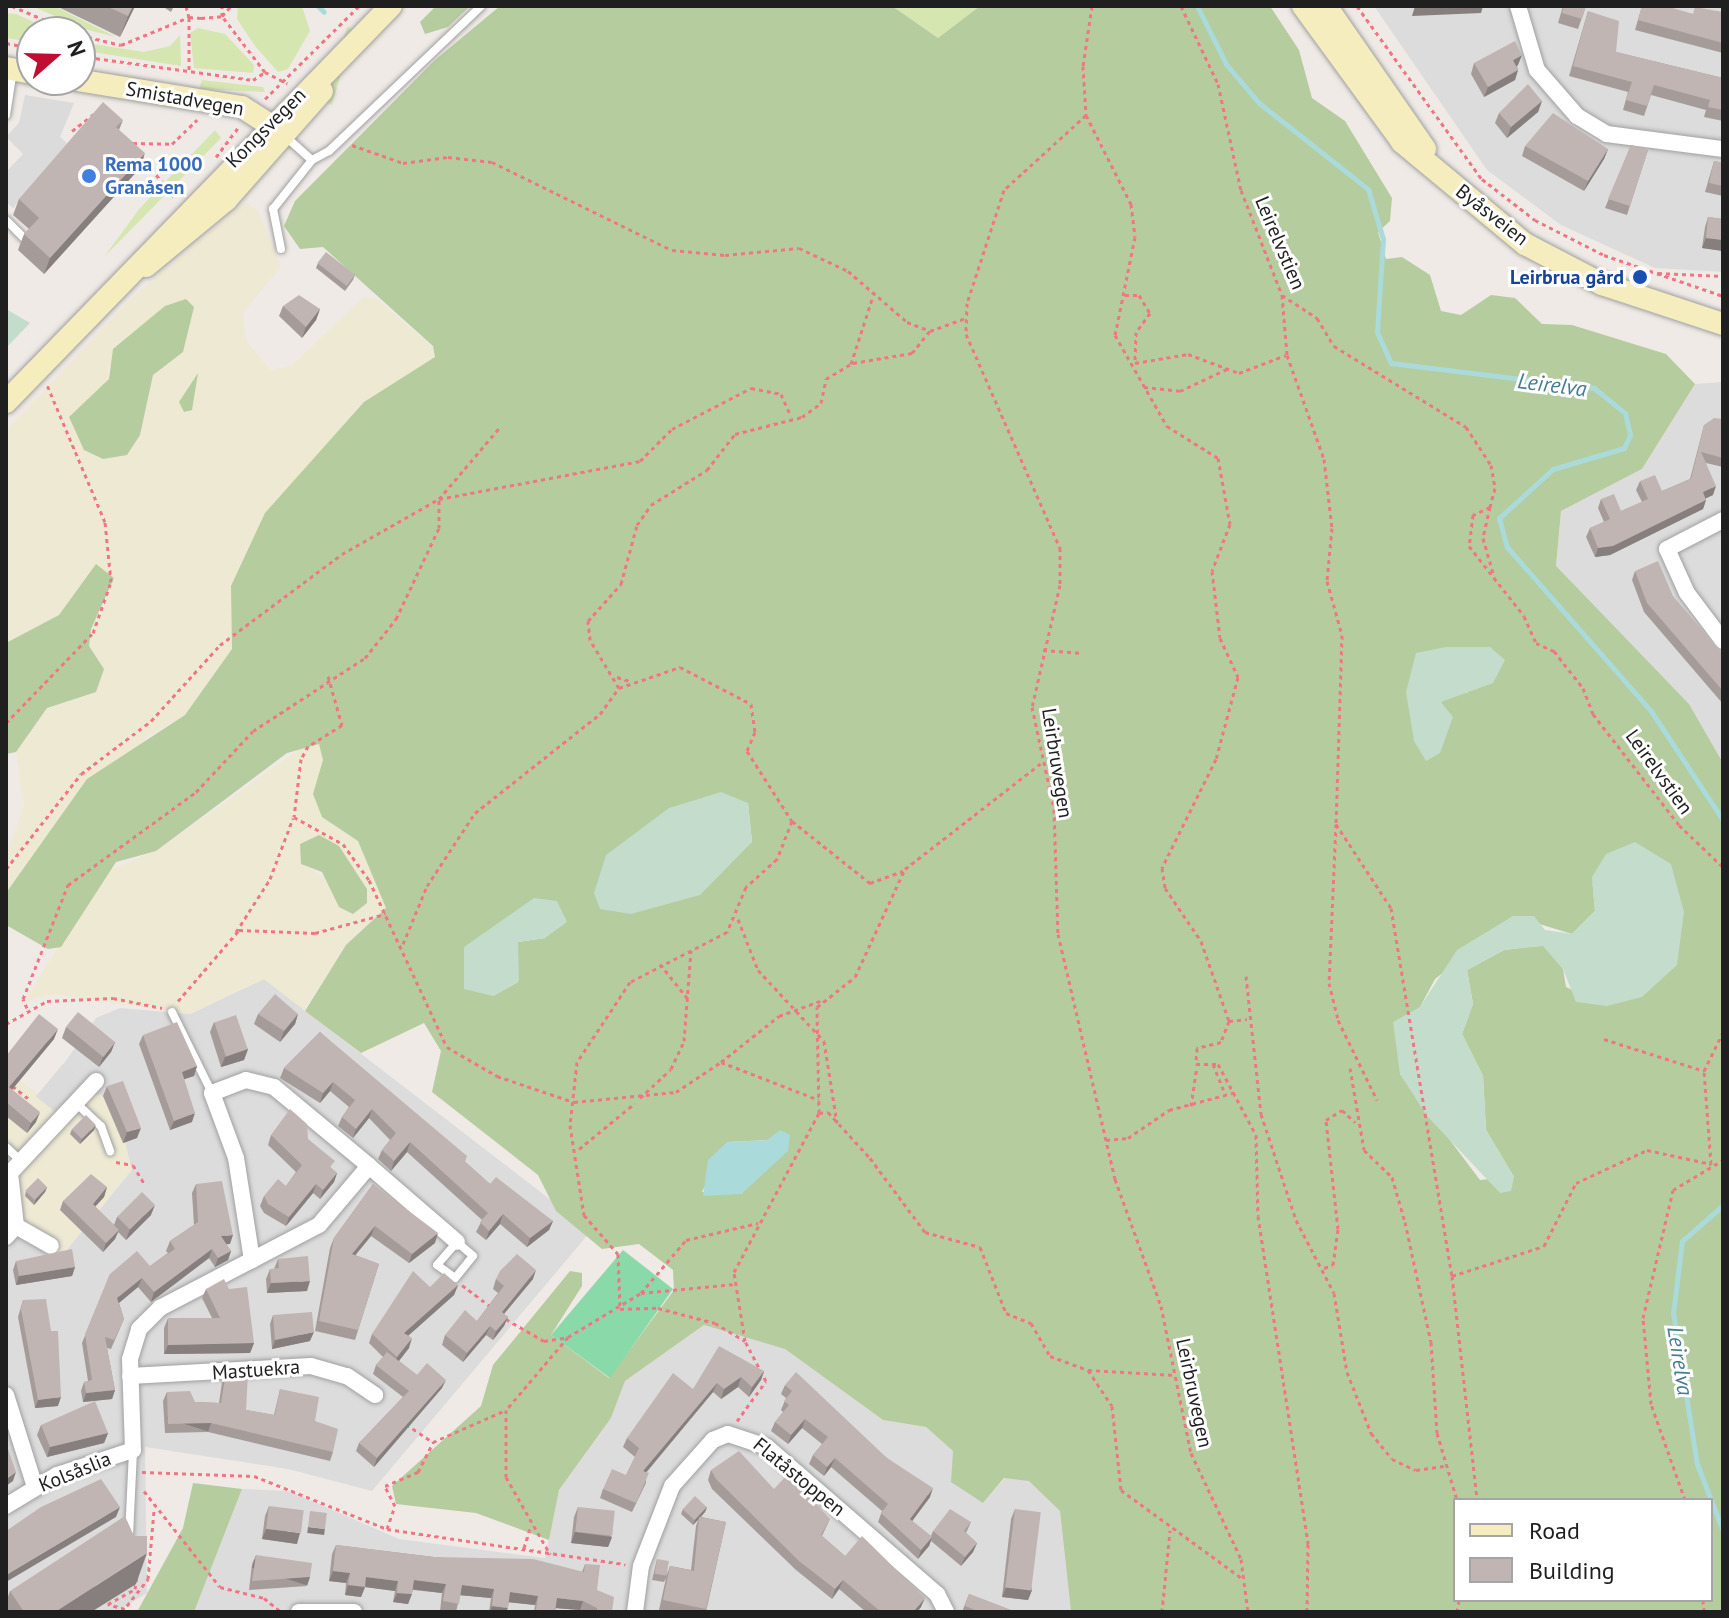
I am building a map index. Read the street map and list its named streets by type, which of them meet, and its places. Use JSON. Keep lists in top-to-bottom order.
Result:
{
  "streets": {
    "main road": ["Smistadvegen", "Kongsvegen", "Byåsveien"],
    "street": ["Mastuekra", "Kolsåslia", "Flatåstoppen"],
    "path": ["Leirelvstien", "Leirbruvegen"]
  },
  "crossings": [
    ["Smistadvegen", "Kongsvegen"]
  ],
  "water": ["Leirelva"],
  "places": ["Rema 1000 Granåsen", "Leirbrua gård"],
  "legend": ["Road", "Building"],
  "north": "right"
}
